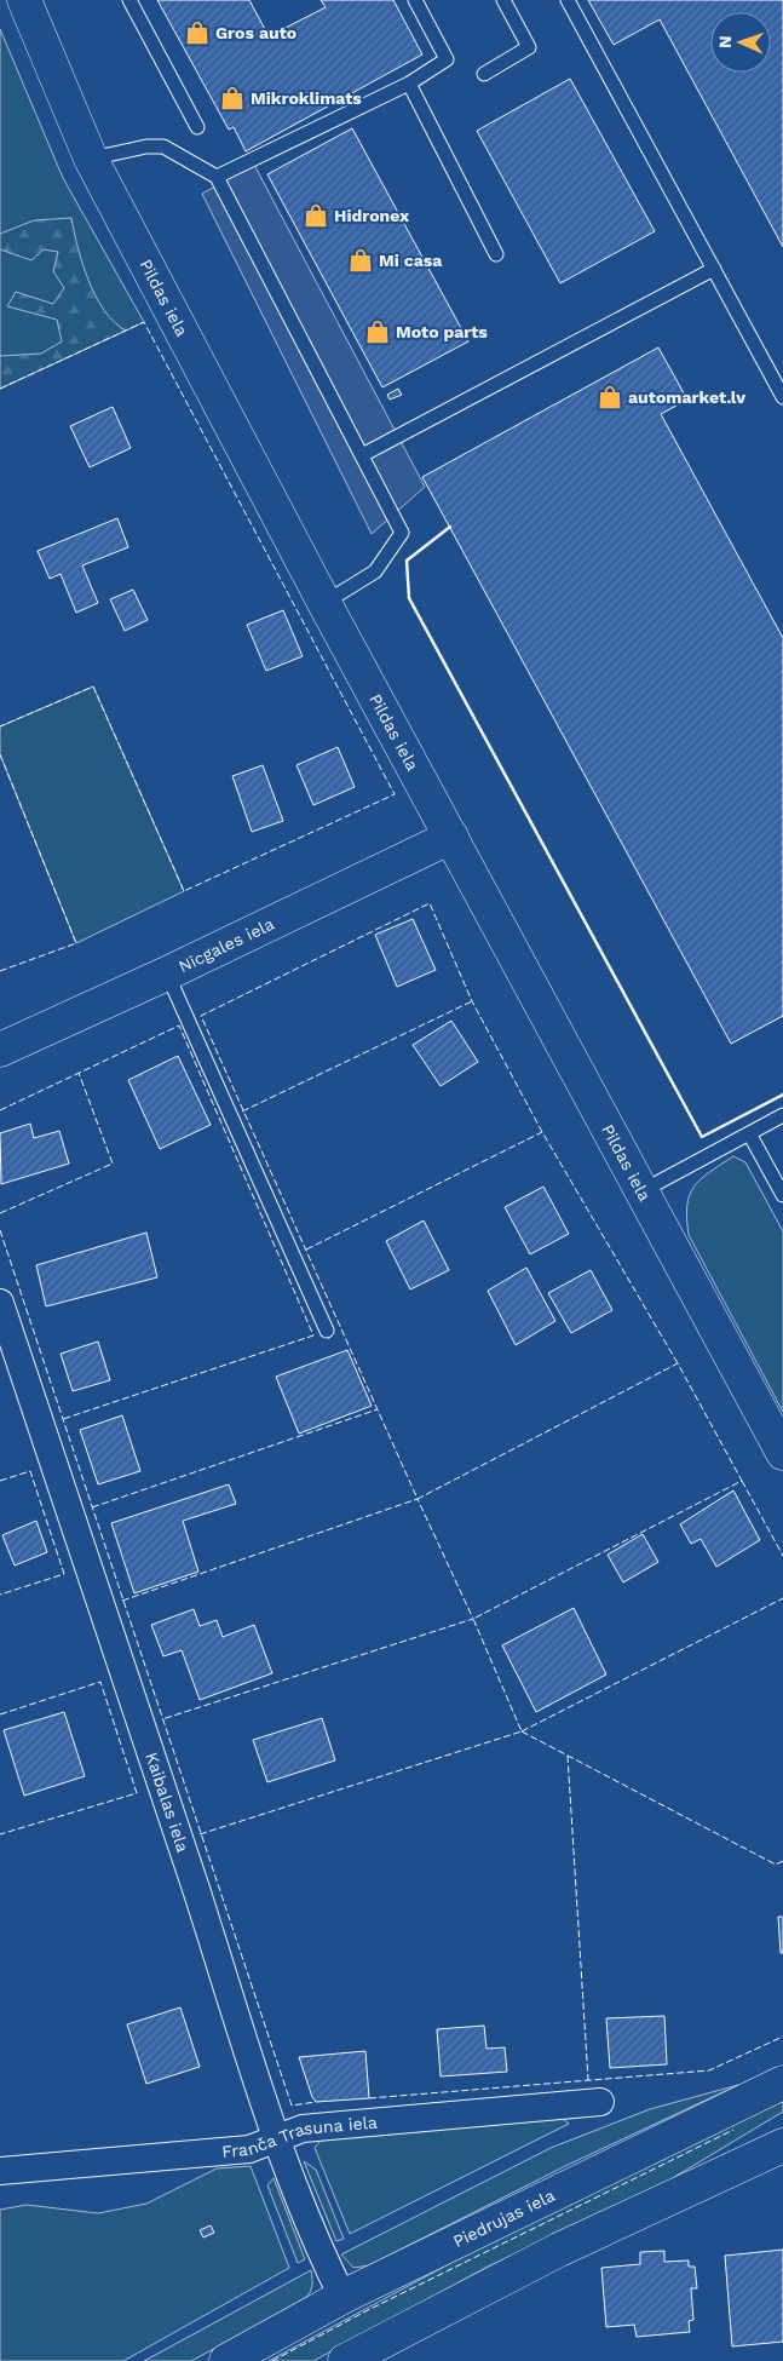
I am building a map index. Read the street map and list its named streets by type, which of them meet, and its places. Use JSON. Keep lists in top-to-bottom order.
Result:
{
  "streets": {
    "street": [
      "Pildas iela",
      "Nīcgales iela",
      "Kaibalas iela",
      "Franča Trasuna iela",
      "Piedrujas iela"
    ]
  },
  "crossings": [
    ["Pildas iela", "Nīcgales iela"],
    ["Kaibalas iela", "Franča Trasuna iela"],
    ["Kaibalas iela", "Piedrujas iela"]
  ],
  "places": {
    "shop": [
      "Gros auto",
      "Mikroklimats",
      "Hidronex",
      "Mi casa",
      "Moto parts",
      "automarket.lv"
    ]
  },
  "north": "left"
}
